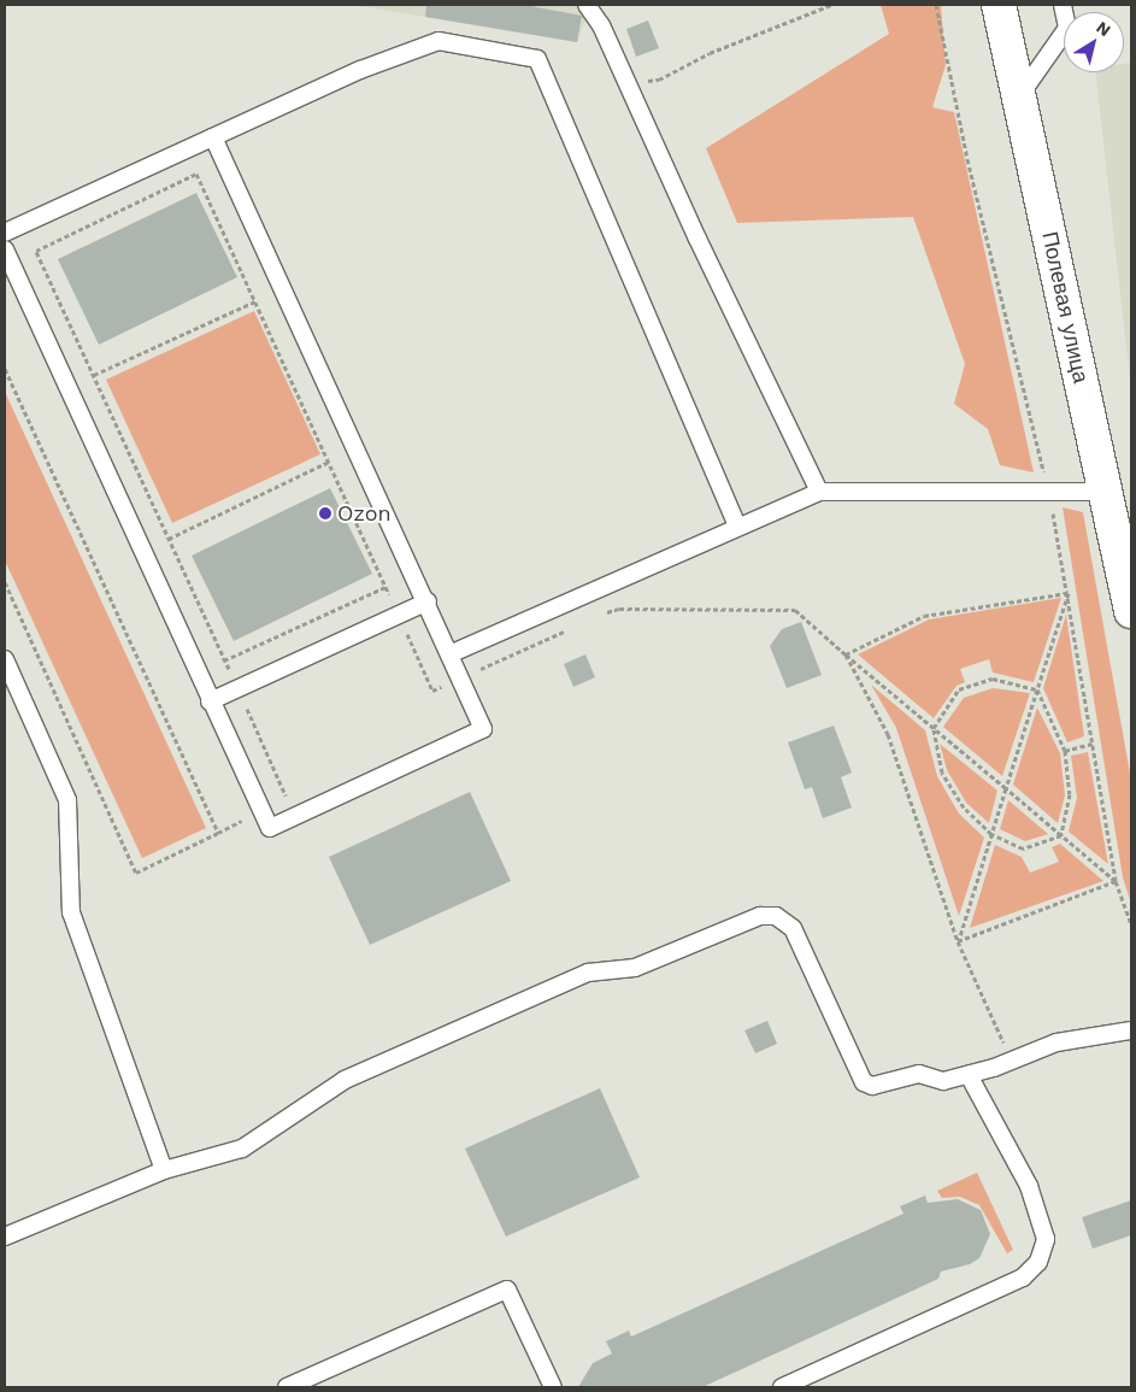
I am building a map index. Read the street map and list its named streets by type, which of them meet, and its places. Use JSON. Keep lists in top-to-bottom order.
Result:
{
  "streets": {
    "street": ["Полевая улица"]
  },
  "places": ["Ozon"],
  "north": "top right"
}
